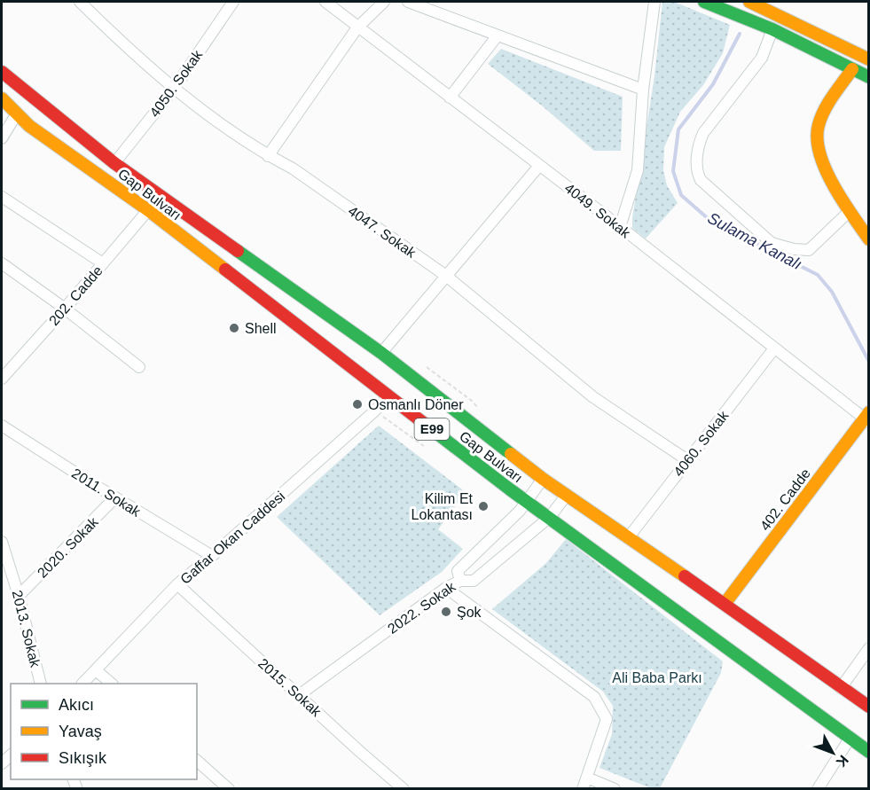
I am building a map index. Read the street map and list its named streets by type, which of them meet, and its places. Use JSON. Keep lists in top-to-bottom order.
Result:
{
  "streets": {
    "main road": ["Gap Bulvarı", "E99", "402. Cadde"],
    "street": [
      "4050. Sokak",
      "4049. Sokak",
      "4047. Sokak",
      "202. Cadde",
      "4060. Sokak",
      "2011. Sokak",
      "Gaffar Okan Caddesi",
      "2020. Sokak",
      "2022. Sokak",
      "2013. Sokak",
      "2015. Sokak"
    ]
  },
  "crossings": [
    ["4050. Sokak", "Gap Bulvarı"],
    ["4050. Sokak", "4047. Sokak"],
    ["Gap Bulvarı", "202. Cadde"],
    ["Gap Bulvarı", "4060. Sokak"],
    ["Gap Bulvarı", "402. Cadde"],
    ["Gap Bulvarı", "Gaffar Okan Caddesi"],
    ["Gap Bulvarı", "2022. Sokak"],
    ["4049. Sokak", "4060. Sokak"],
    ["4049. Sokak", "402. Cadde"],
    ["4047. Sokak", "4060. Sokak"],
    ["2011. Sokak", "Gaffar Okan Caddesi"],
    ["2011. Sokak", "2020. Sokak"],
    ["Gaffar Okan Caddesi", "2015. Sokak"],
    ["2020. Sokak", "2013. Sokak"],
    ["2022. Sokak", "2015. Sokak"]
  ],
  "water": ["Sulama Kanalı"],
  "parks": ["Ali Baba Parkı"],
  "places": [
    "Shell",
    "Osmanlı Döner",
    "Kilim Et Lokantası",
    "Şok"
  ],
  "legend": ["Akıcı", "Yavaş", "Sıkışık"],
  "north": "bottom right"
}
